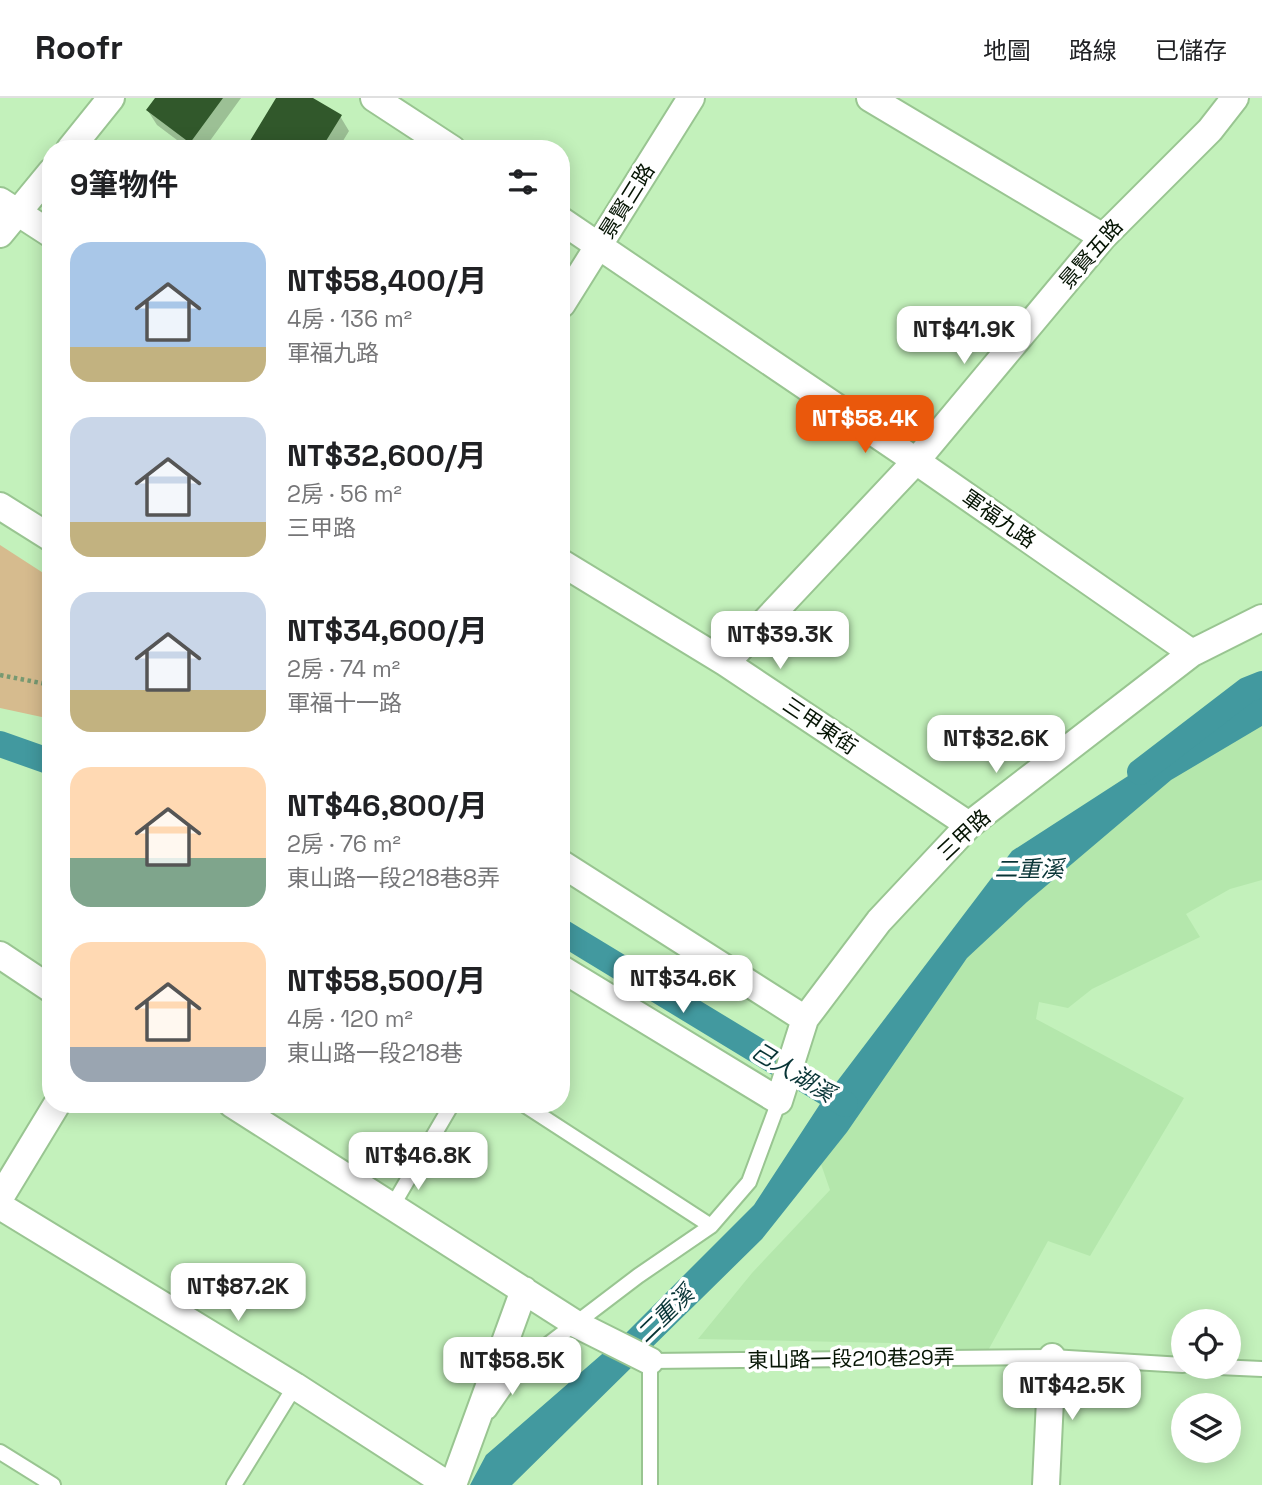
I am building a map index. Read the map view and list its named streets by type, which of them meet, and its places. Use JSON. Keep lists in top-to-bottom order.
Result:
{
  "streets": {
    "street": [
      "景賢三路",
      "景賢五路",
      "軍福九路",
      "三甲東街",
      "三甲路"
    ],
    "lane": ["東山路一段210巷29弄"]
  },
  "crossings": [
    ["景賢三路", "軍福九路"],
    ["景賢五路", "軍福九路"],
    ["景賢五路", "三甲東街"],
    ["軍福九路", "三甲路"],
    ["三甲東街", "三甲路"]
  ],
  "water": ["二重溪", "己人湖溪"],
  "page": {
    "header": "Roofr",
    "nav": ["地圖", "路線", "已儲存"],
    "heading": "9筆物件",
    "list": [
      {
        "name": "NT$58,400/月",
        "note": "4房 · 136 m² · 軍福九路"
      },
      {
        "name": "NT$32,600/月",
        "note": "2房 · 56 m² · 三甲路"
      },
      {
        "name": "NT$34,600/月",
        "note": "2房 · 74 m² · 軍福十一路"
      },
      {
        "name": "NT$46,800/月",
        "note": "2房 · 76 m² · 東山路一段218巷8弄"
      },
      {
        "name": "NT$58,500/月",
        "note": "4房 · 120 m² · 東山路一段218巷"
      }
    ],
    "price": [
      "NT$41.9K",
      "NT$58.4K",
      "NT$39.3K",
      "NT$32.6K",
      "NT$34.6K",
      "NT$46.8K",
      "NT$87.2K",
      "NT$58.5K",
      "NT$42.5K"
    ]
  }
}
